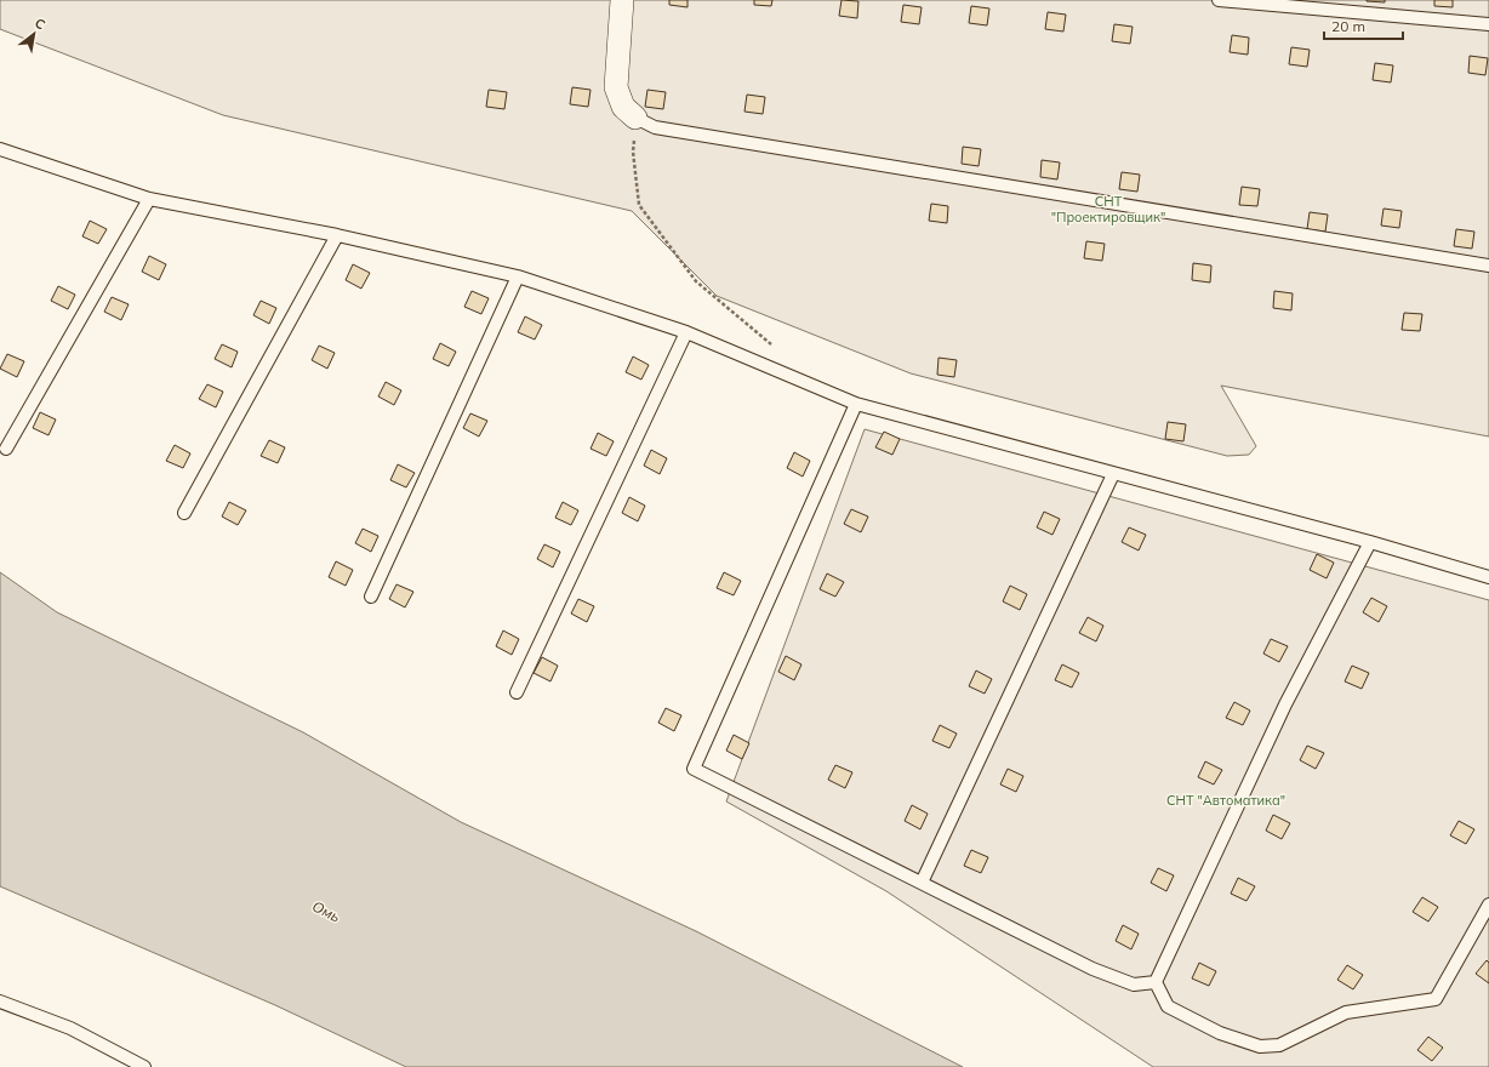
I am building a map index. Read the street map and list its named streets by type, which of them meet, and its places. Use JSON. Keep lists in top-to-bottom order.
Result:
{
  "water": ["Омь"],
  "parks": ["СНТ \"Проектировщик\"", "СНТ \"Автоматика\""],
  "scale_bar": "20 m",
  "north": "top right"
}
